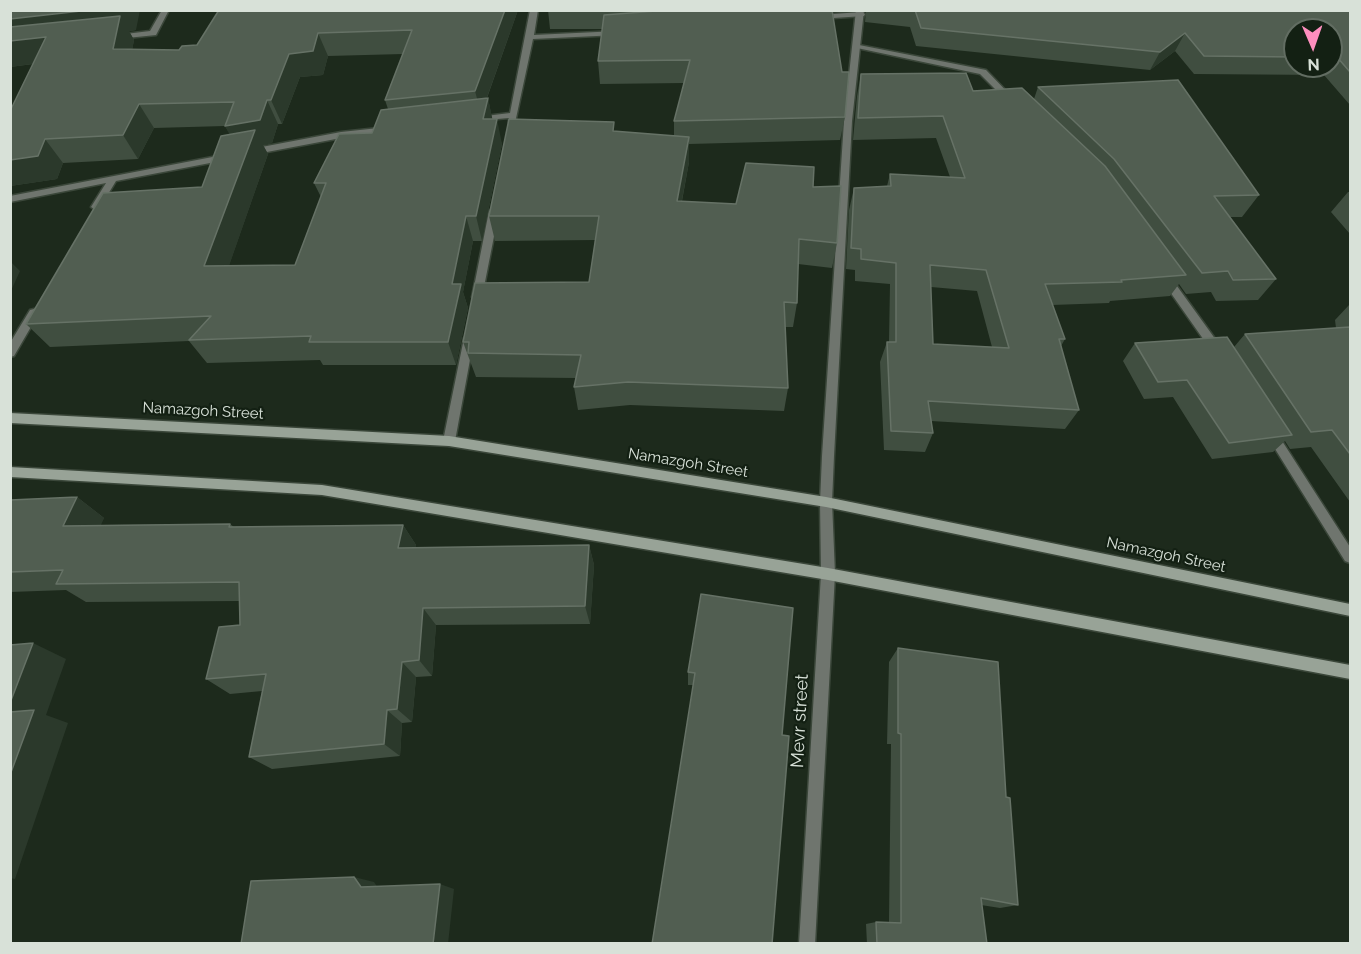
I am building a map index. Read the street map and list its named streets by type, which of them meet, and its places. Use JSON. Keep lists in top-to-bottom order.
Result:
{
  "streets": {
    "main road": ["Namazgoh Street"],
    "street": ["Mevr street"]
  },
  "crossings": [
    ["Namazgoh Street", "Mevr street"]
  ],
  "north": "bottom"
}
